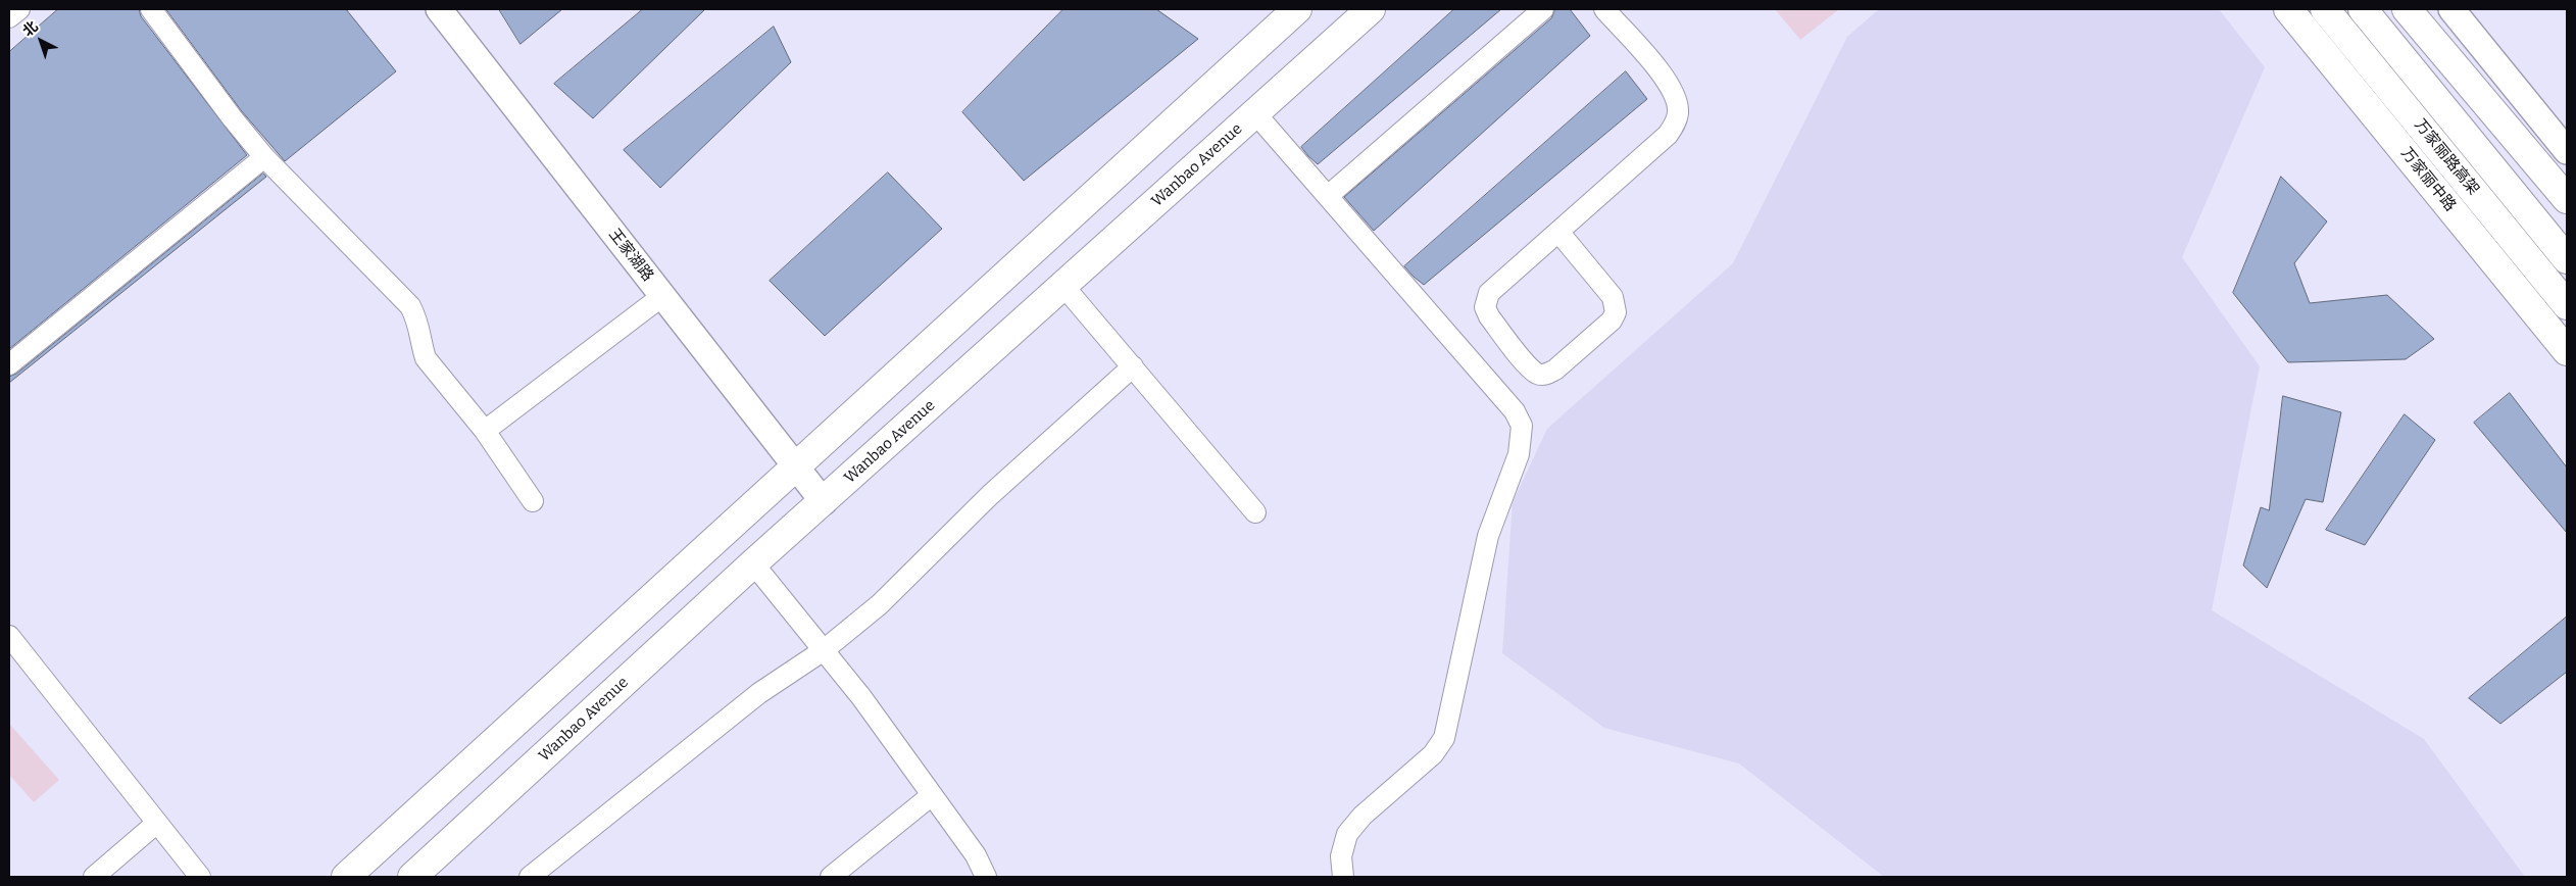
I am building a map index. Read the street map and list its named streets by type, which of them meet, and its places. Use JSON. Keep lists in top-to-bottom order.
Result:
{
  "streets": {
    "main road": ["万家丽路高架", "Wanbao Avenue", "万家丽中路"],
    "street": ["王家湖路"]
  },
  "crossings": [
    ["Wanbao Avenue", "王家湖路"]
  ],
  "north": "top left"
}
